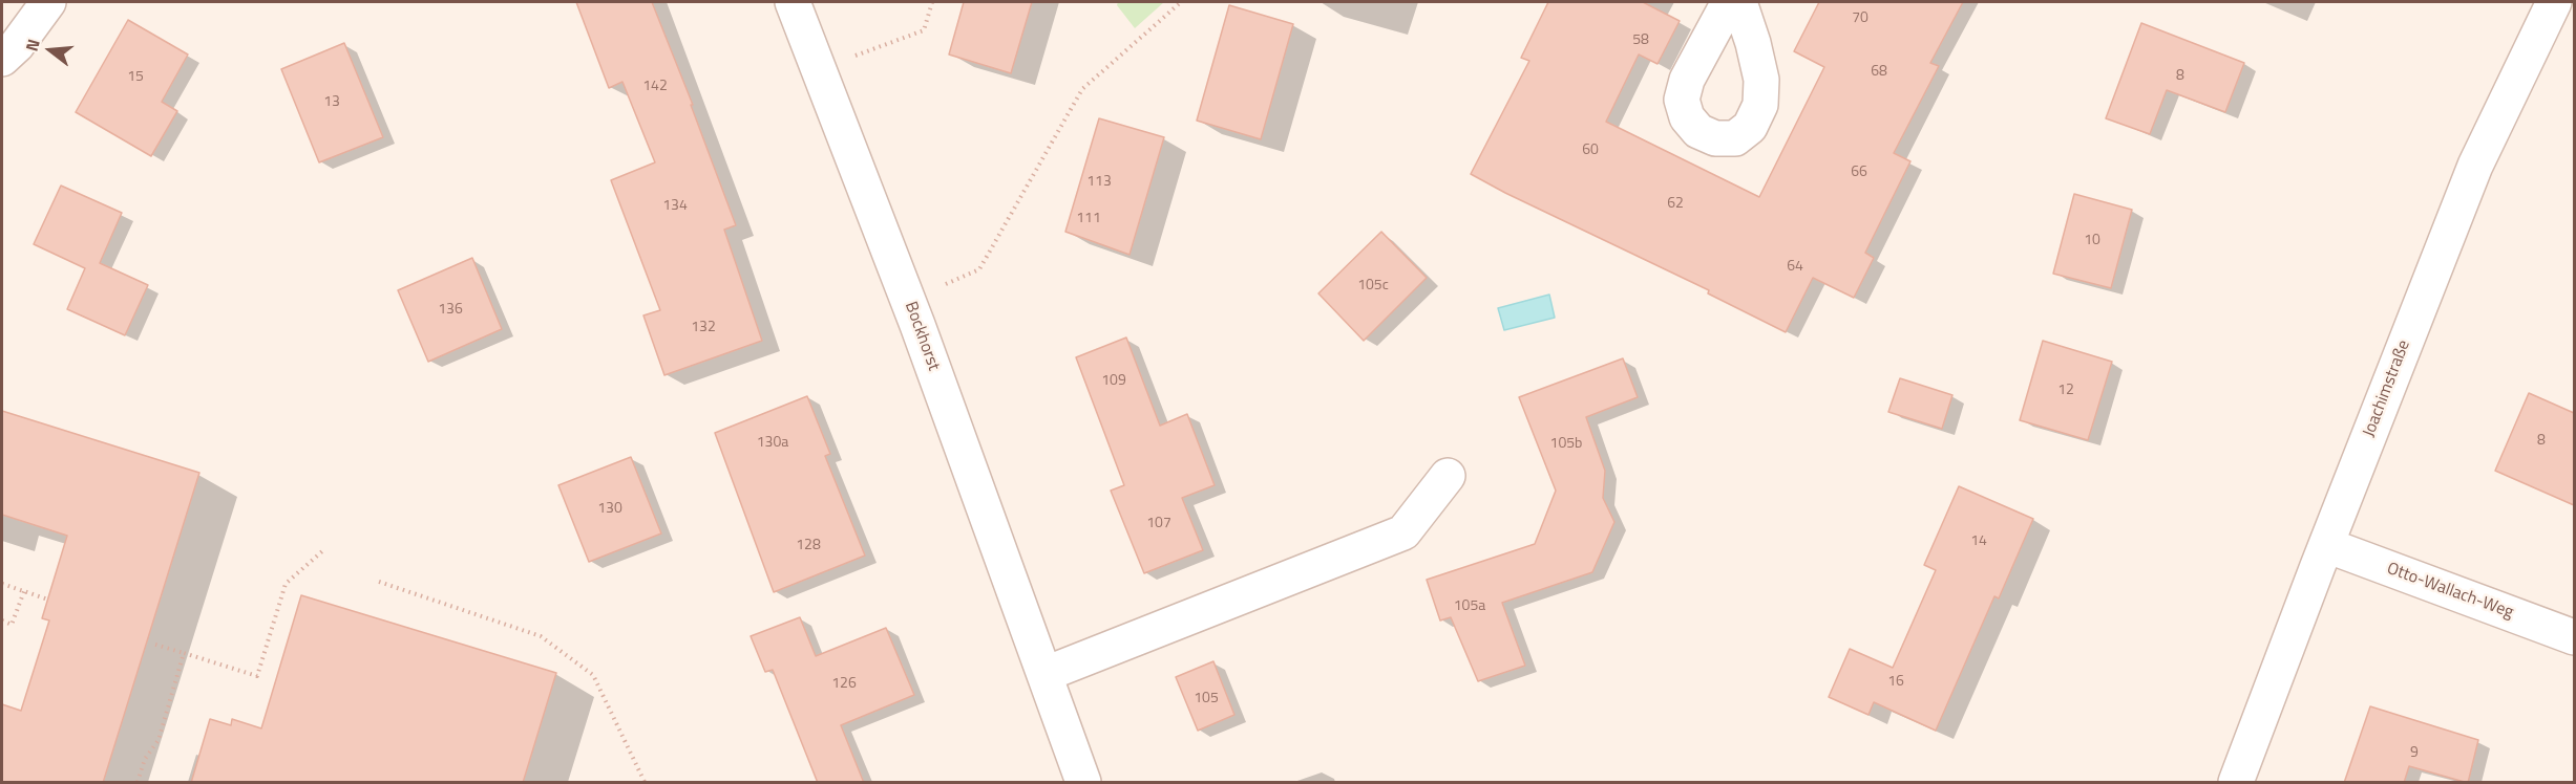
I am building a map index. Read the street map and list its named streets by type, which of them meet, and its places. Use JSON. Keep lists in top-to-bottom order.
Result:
{
  "streets": {
    "street": ["Bockhorst", "Joachimstraße", "Otto-Wallach-Weg"]
  },
  "crossings": [
    ["Joachimstraße", "Otto-Wallach-Weg"]
  ],
  "house_numbers": [
    "70",
    "58",
    "68",
    "8",
    "15",
    "142",
    "13",
    "60",
    "66",
    "113",
    "62",
    "134",
    "111",
    "10",
    "64",
    "105c",
    "136",
    "132",
    "109",
    "12",
    "8",
    "130a",
    "105b",
    "130",
    "107",
    "14",
    "128",
    "105a",
    "16",
    "126",
    "105",
    "9"
  ],
  "north": "left"
}
